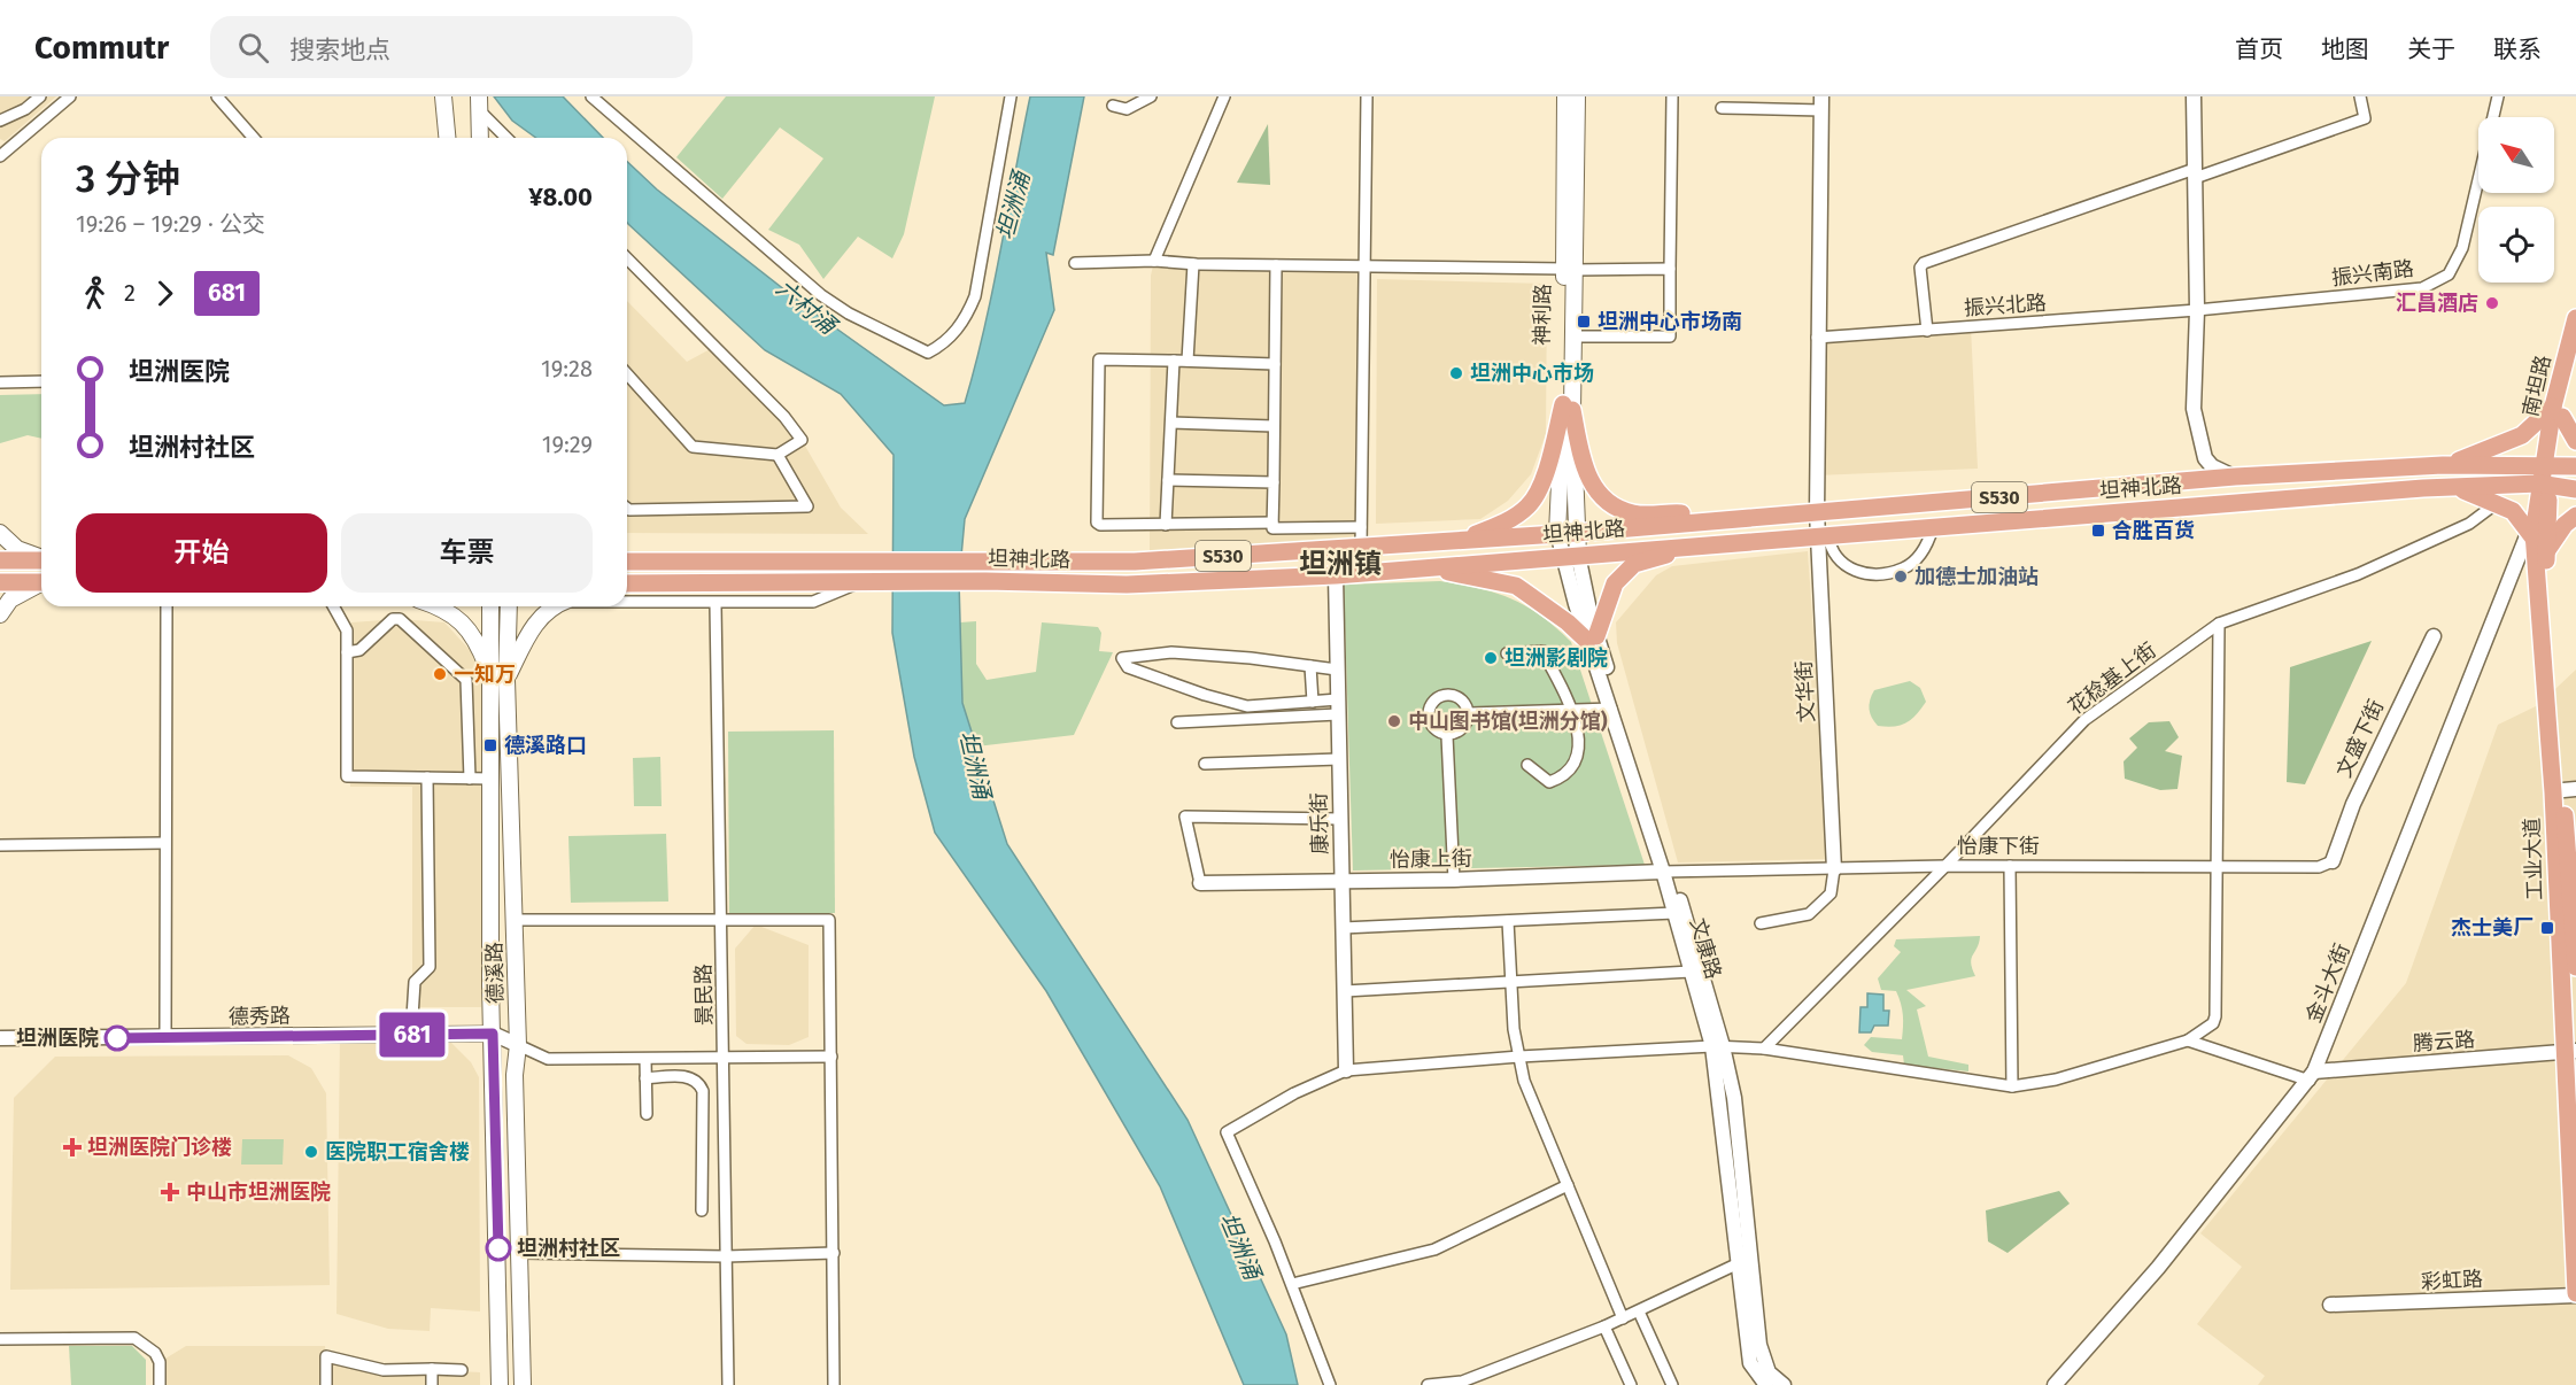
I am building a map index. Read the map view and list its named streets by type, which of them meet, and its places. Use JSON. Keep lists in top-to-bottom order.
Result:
{
  "streets": {
    "main road": [
      "神利路",
      "南坦路",
      "坦神北路",
      "S530",
      "工业大道",
      "德溪路"
    ],
    "street": [
      "振兴南路",
      "振兴北路",
      "花稔基上街",
      "文华街",
      "文盛下街",
      "康乐街",
      "怡康下街",
      "怡康上街",
      "文康路",
      "金斗大街",
      "景民路",
      "德秀路",
      "腾云路",
      "彩虹路"
    ]
  },
  "crossings": [
    ["振兴南路", "振兴北路"],
    ["振兴北路", "文华街"],
    ["神利路", "坦神北路"],
    ["南坦路", "坦神北路"],
    ["南坦路", "S530"],
    ["南坦路", "工业大道"],
    ["坦神北路", "S530"],
    ["坦神北路", "文华街"],
    ["坦神北路", "康乐街"],
    ["坦神北路", "工业大道"],
    ["S530", "工业大道"],
    ["花稔基上街", "怡康下街"],
    ["文华街", "怡康下街"],
    ["文盛下街", "怡康下街"],
    ["康乐街", "怡康上街"],
    ["怡康下街", "怡康上街"],
    ["怡康下街", "文康路"],
    ["怡康上街", "文康路"],
    ["工业大道", "金斗大街"],
    ["工业大道", "腾云路"],
    ["工业大道", "彩虹路"],
    ["德溪路", "德秀路"],
    ["金斗大街", "腾云路"]
  ],
  "districts": ["坦洲镇"],
  "water": ["坦洲涌", "六村涌"],
  "places": {
    "other": [
      "汇昌酒店",
      "坦洲中心市场",
      "加德士加油站",
      "坦洲影剧院",
      "一知万",
      "中山图书馆(坦洲分馆)",
      "坦洲医院",
      "医院职工宿舍楼",
      "坦洲村社区"
    ],
    "transit": [
      "坦洲中心市场南",
      "合胜百货",
      "德溪路口",
      "杰士美厂"
    ],
    "health": ["坦洲医院门诊楼", "中山市坦洲医院"]
  },
  "lines": ["bus line 681"],
  "north": "top left",
  "page": {
    "header": "Commutr",
    "search": "搜索地点",
    "nav": [
      "首页",
      "地图",
      "关于",
      "联系"
    ],
    "on_map": "681",
    "heading": ["3 分钟", "19:26 – 19:29 · 公交", "¥8.00"],
    "legs": ["2", "681"],
    "list": [
      {
        "name": "坦洲医院",
        "value": "19:28"
      },
      {
        "name": "坦洲村社区",
        "value": "19:29"
      }
    ],
    "buttons": ["开始", "车票"]
  }
}
